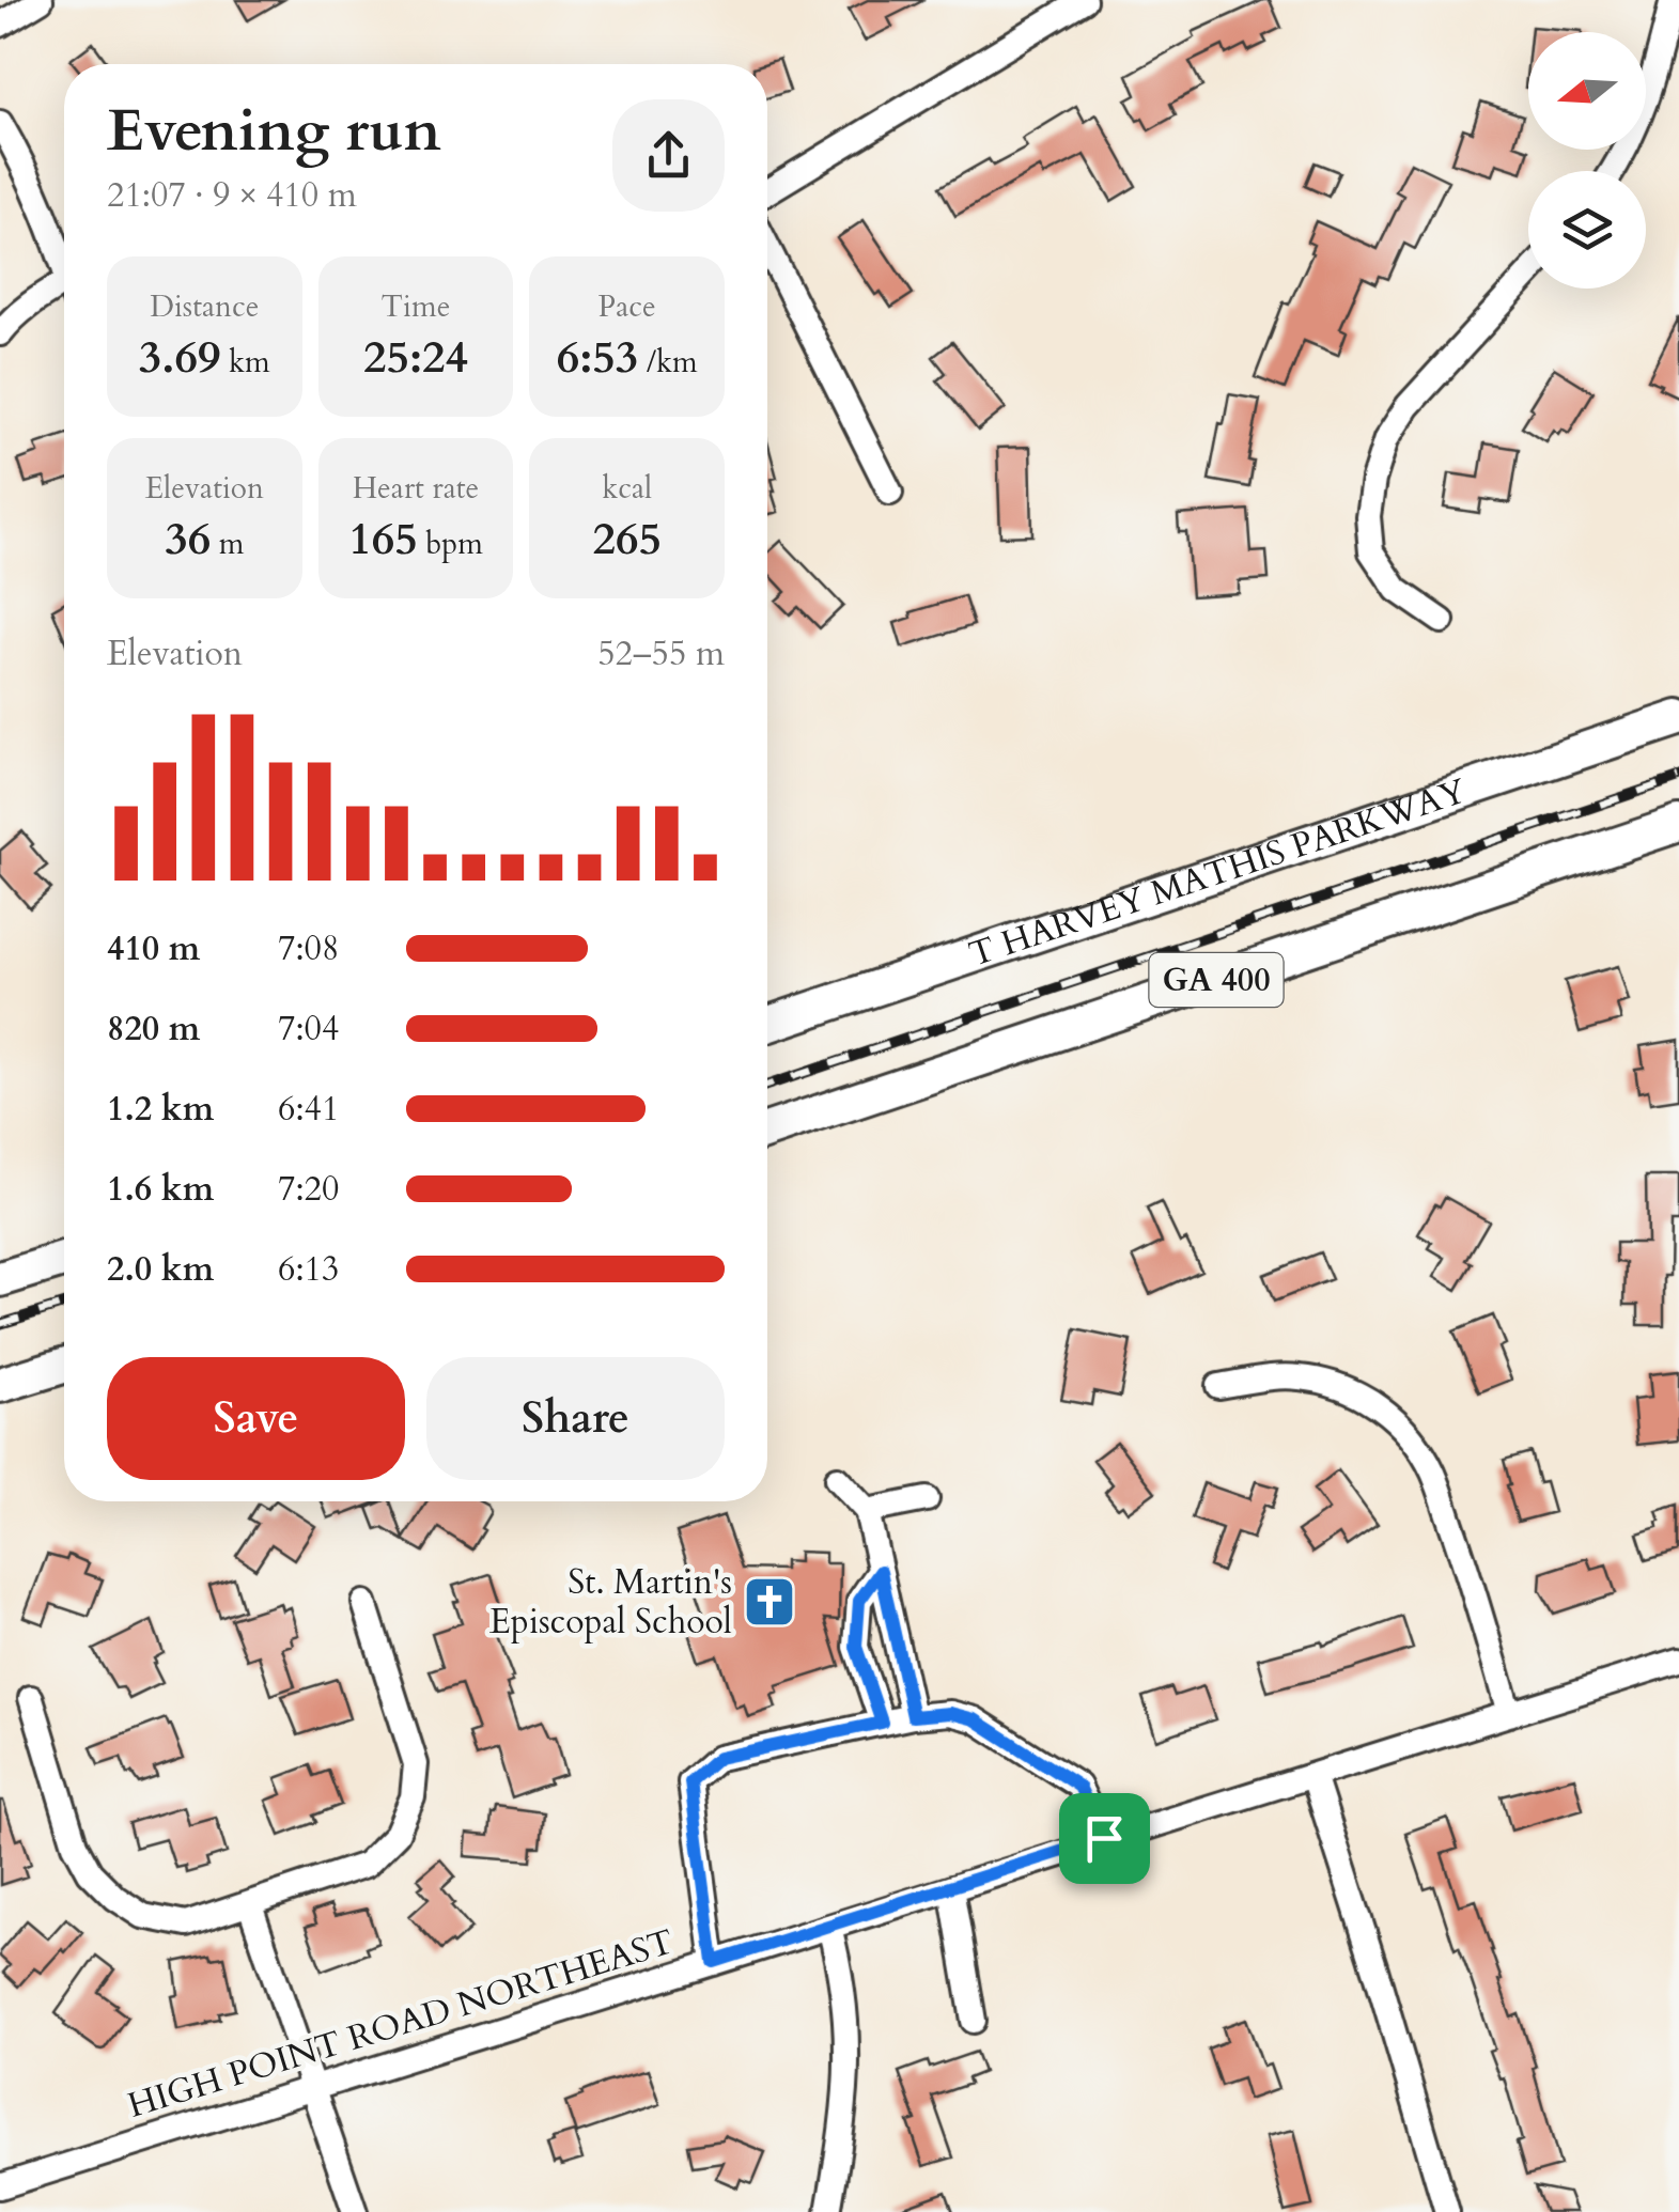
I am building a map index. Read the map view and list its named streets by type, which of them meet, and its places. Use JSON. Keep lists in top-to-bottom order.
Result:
{
  "streets": {
    "highway": ["T HARVEY MATHIS PARKWAY", "GA 400"],
    "street": ["HIGH POINT ROAD NORTHEAST"]
  },
  "places": {
    "church": ["St. Martin's Episcopal School"]
  },
  "north": "left",
  "page": {
    "heading": ["Evening run", "21:07 · 9 × 410 m"],
    "stats": [
      ["Distance", "3.69 km"],
      ["Time", "25:24"],
      ["Pace", "6:53 /km"],
      ["Elevation", "36 m"],
      ["Heart rate", "165 bpm"],
      ["kcal", "265"]
    ],
    "chart": ["Elevation", "52–55 m"],
    "list": [
      {
        "name": "410 m",
        "note": "7:08"
      },
      {
        "name": "820 m",
        "note": "7:04"
      },
      {
        "name": "1.2 km",
        "note": "6:41"
      },
      {
        "name": "1.6 km",
        "note": "7:20"
      },
      {
        "name": "2.0 km",
        "note": "6:13"
      }
    ],
    "buttons": ["Save", "Share"]
  }
}
